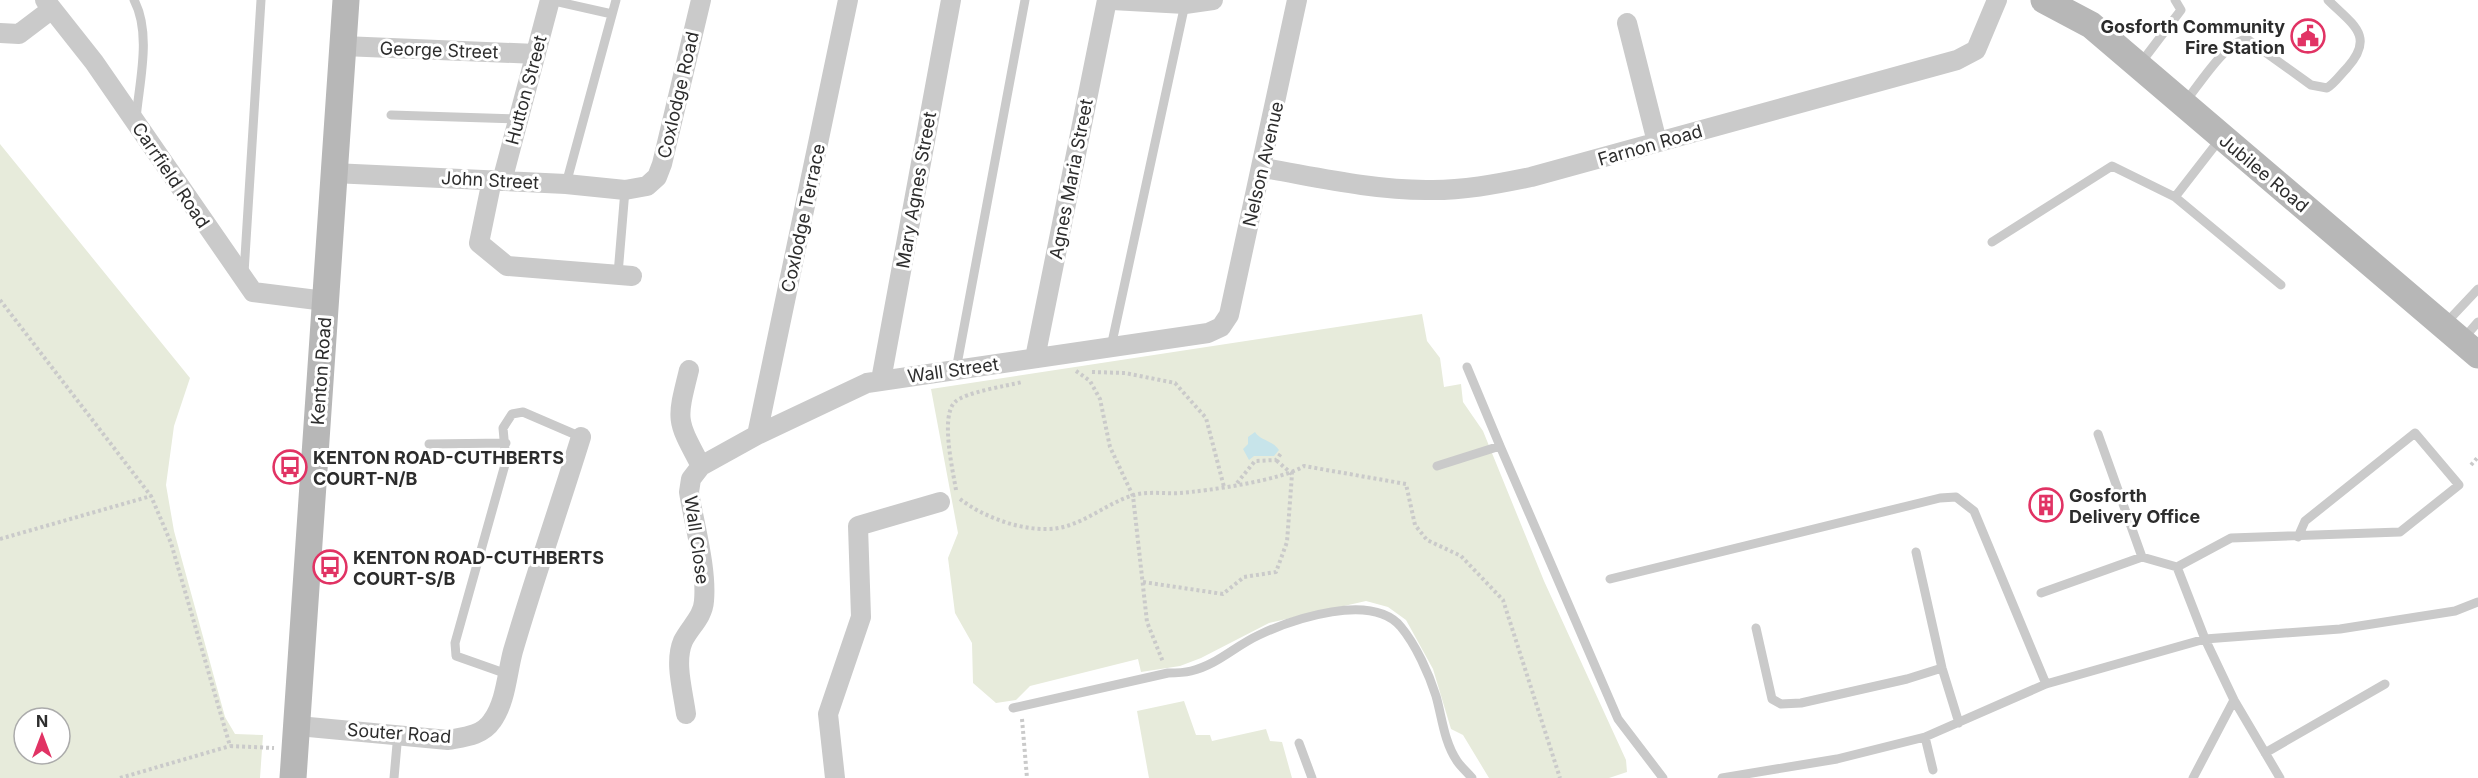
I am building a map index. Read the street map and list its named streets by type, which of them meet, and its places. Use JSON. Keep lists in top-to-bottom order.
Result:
{
  "streets": {
    "street": [
      "George Street",
      "Hutton Street",
      "Coxlodge Road",
      "Farnon Road",
      "Nelson Avenue",
      "Jubilee Road",
      "Carrfield Road",
      "Agnes Maria Street",
      "John Street",
      "Mary Agnes Street",
      "Coxlodge Terrace",
      "Wall Street",
      "Kenton Road",
      "Wall Close",
      "Souter Road"
    ]
  },
  "crossings": [
    ["George Street", "Hutton Street"],
    ["George Street", "Kenton Road"],
    ["Hutton Street", "John Street"],
    ["Coxlodge Road", "John Street"],
    ["Farnon Road", "Nelson Avenue"],
    ["Nelson Avenue", "Wall Street"],
    ["Carrfield Road", "Kenton Road"],
    ["Agnes Maria Street", "Wall Street"],
    ["John Street", "Kenton Road"],
    ["Mary Agnes Street", "Wall Street"],
    ["Coxlodge Terrace", "Wall Street"],
    ["Wall Street", "Wall Close"],
    ["Kenton Road", "Souter Road"]
  ],
  "places": {
    "public building": ["Gosforth Community Fire Station"],
    "bus stop": ["KENTON ROAD-CUTHBERTS COURT-N/B", "KENTON ROAD-CUTHBERTS COURT-S/B"],
    "building": ["Gosforth Delivery Office"]
  },
  "north": "top"
}
